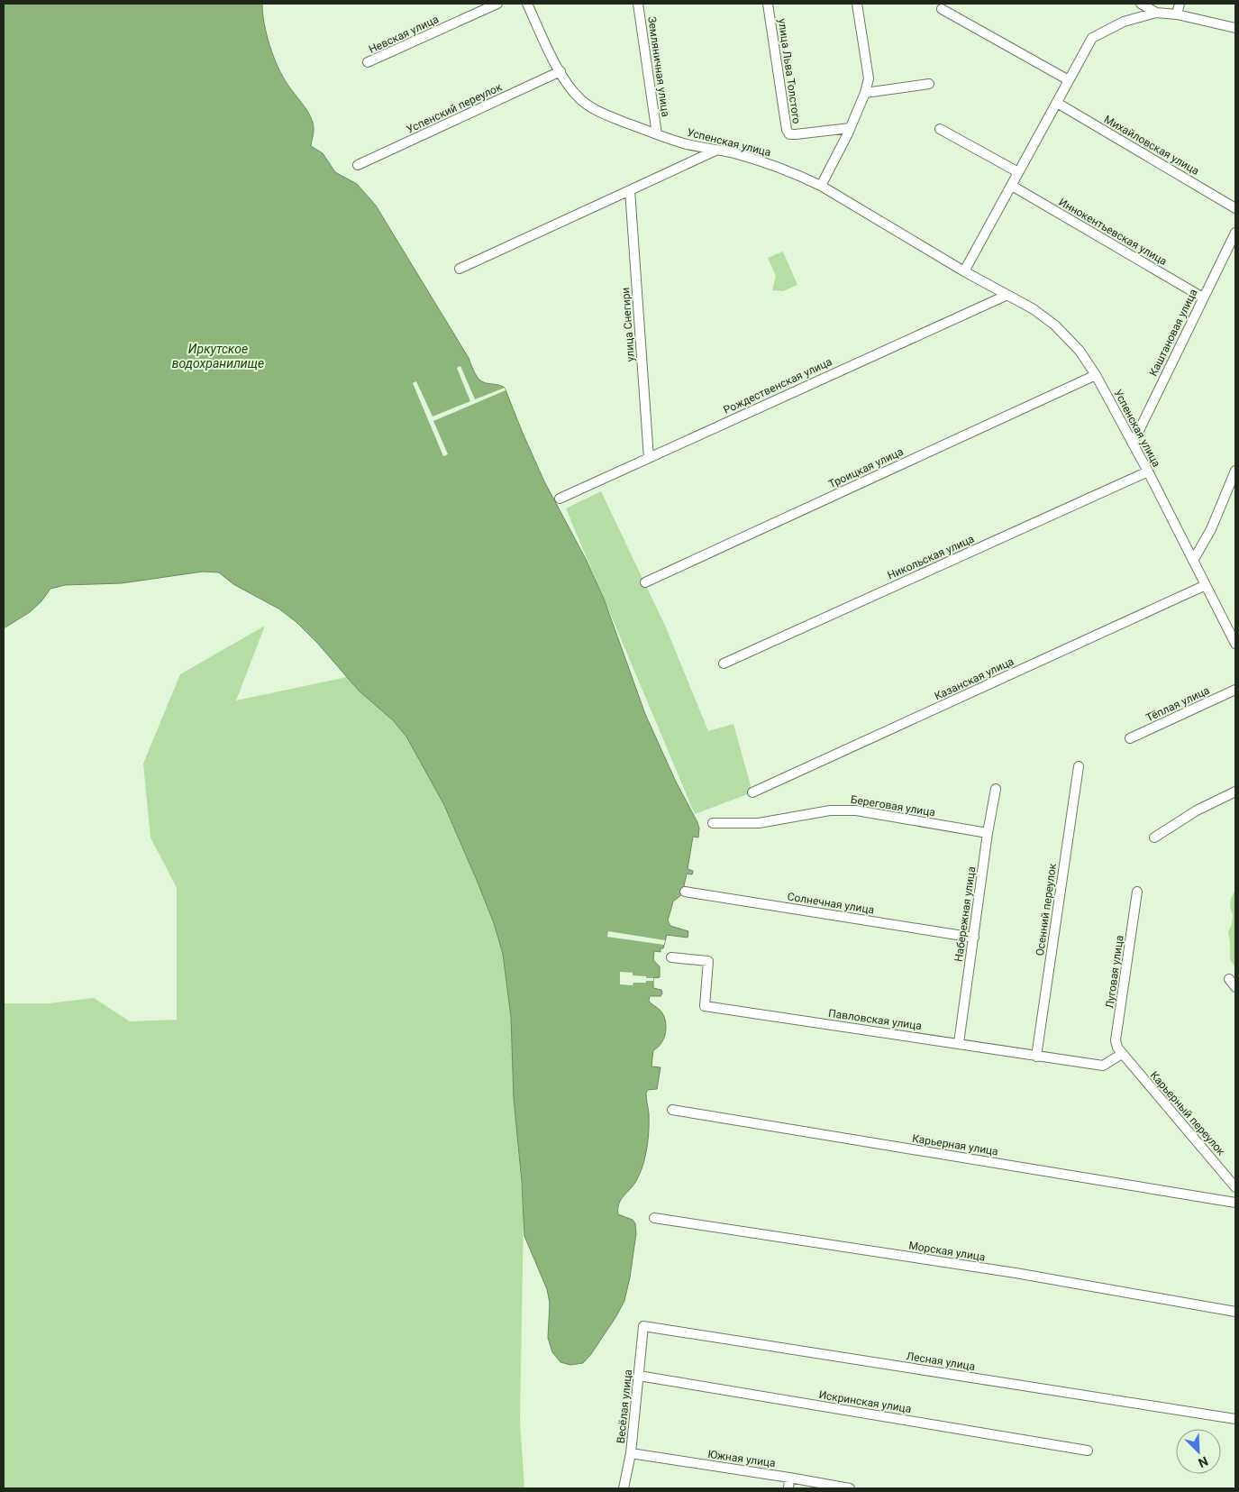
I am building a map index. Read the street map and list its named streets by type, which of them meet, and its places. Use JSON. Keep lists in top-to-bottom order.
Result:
{
  "streets": {
    "street": [
      "Невская улица",
      "Земляничная улица",
      "улица Льва Толстого",
      "Успенский переулок",
      "Успенская улица",
      "Михайловская улица",
      "Иннокентьевская улица",
      "улица Снегири",
      "Каштановая улица",
      "Рождественская улица",
      "Троицкая улица",
      "Никольская улица",
      "Казанская улица",
      "Тёплая улица",
      "Береговая улица",
      "Солнечная улица",
      "Осенний переулок",
      "Набережная улица",
      "Луговая улица",
      "Павловская улица",
      "Карьерный переулок",
      "Карьерная улица",
      "Морская улица",
      "Лесная улица",
      "Искринская улица",
      "Весёлая улица",
      "Южная улица"
    ]
  },
  "crossings": [
    ["Земляничная улица", "Успенская улица"],
    ["Успенский переулок", "Успенская улица"],
    ["Успенская улица", "Каштановая улица"],
    ["Успенская улица", "Рождественская улица"],
    ["Успенская улица", "Троицкая улица"],
    ["Успенская улица", "Никольская улица"],
    ["Успенская улица", "Казанская улица"],
    ["Иннокентьевская улица", "Каштановая улица"],
    ["улица Снегири", "Рождественская улица"],
    ["Береговая улица", "Набережная улица"],
    ["Солнечная улица", "Набережная улица"],
    ["Осенний переулок", "Павловская улица"],
    ["Набережная улица", "Павловская улица"],
    ["Луговая улица", "Павловская улица"],
    ["Луговая улица", "Карьерный переулок"],
    ["Павловская улица", "Карьерный переулок"],
    ["Лесная улица", "Весёлая улица"],
    ["Искринская улица", "Весёлая улица"],
    ["Весёлая улица", "Южная улица"]
  ],
  "water": ["Иркутское водохранилище"],
  "north": "bottom right"
}
